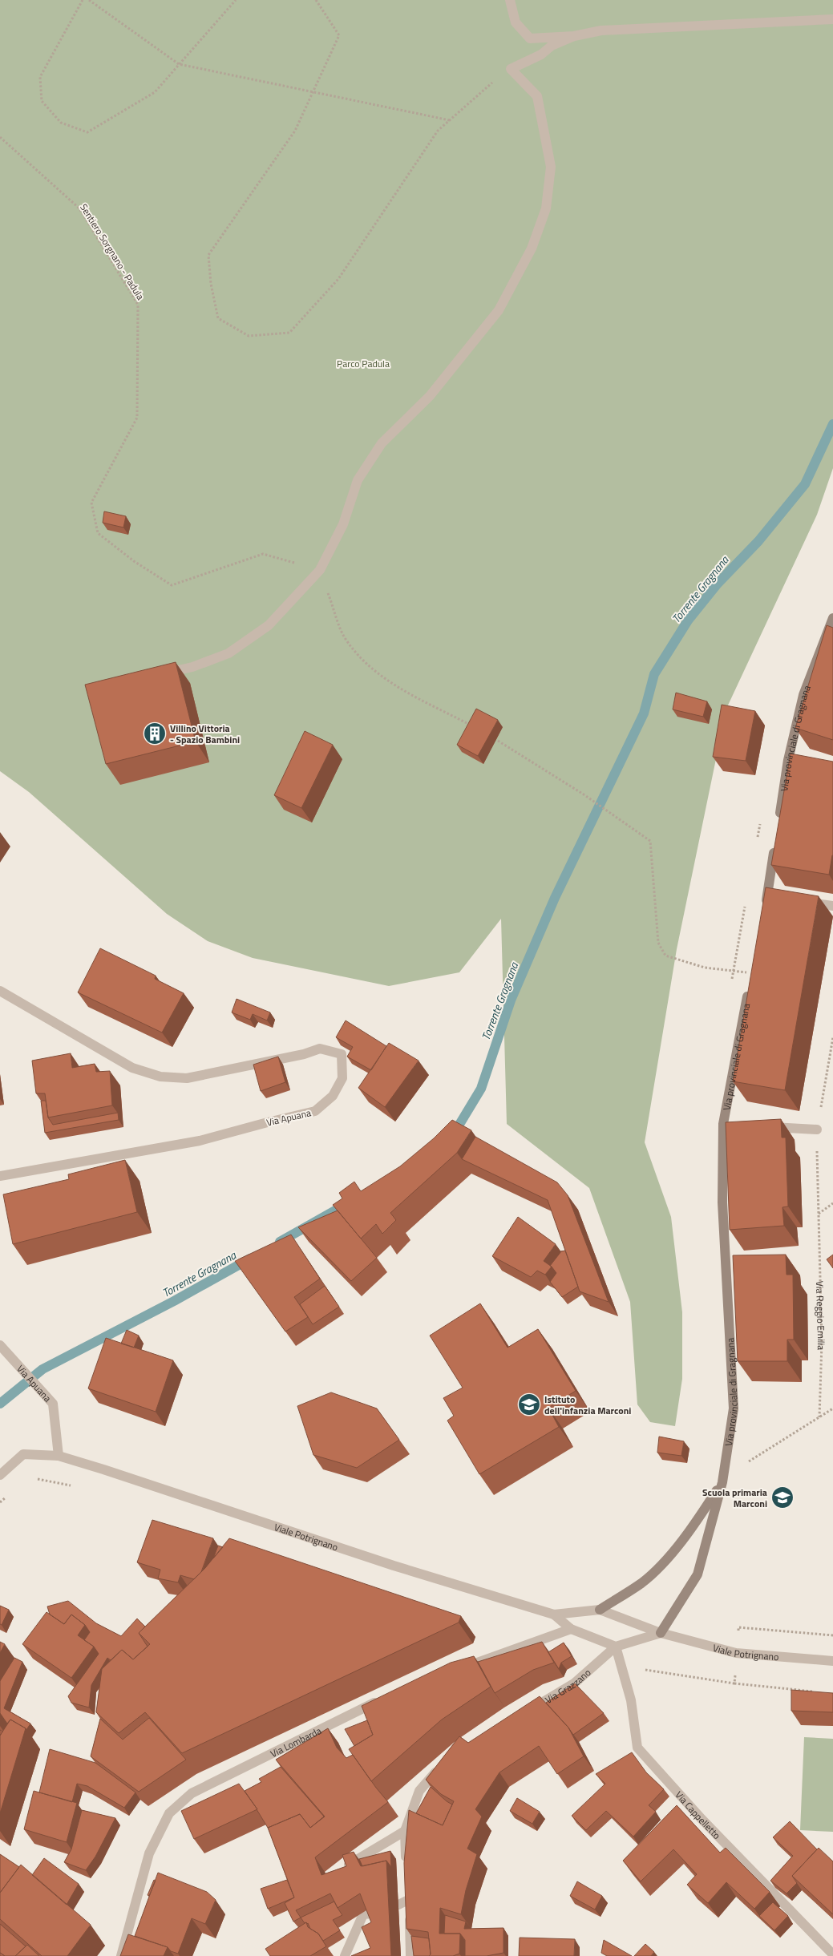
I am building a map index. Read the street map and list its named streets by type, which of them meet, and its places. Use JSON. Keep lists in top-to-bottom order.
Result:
{
  "streets": {
    "main road": ["Via provinciale di Gragnana"],
    "street": [
      "Via Apuana",
      "Viale Potrignano",
      "Via Grazzano",
      "Via Lombarda",
      "Via Cappelletto"
    ],
    "path": ["Sentiero Sorgnano - Padula", "Via Reggio Emilia"]
  },
  "crossings": [
    ["Via provinciale di Gragnana", "Viale Potrignano"],
    ["Via Apuana", "Viale Potrignano"],
    ["Viale Potrignano", "Via Grazzano"],
    ["Viale Potrignano", "Via Cappelletto"],
    ["Via Grazzano", "Via Cappelletto"]
  ],
  "water": ["Torrente Gragnana"],
  "parks": ["Parco Padula"],
  "places": {
    "building": ["Villino Vittoria - Spazio Bambini"],
    "school or university": ["Istituto dell'infanzia Marconi", "Scuola primaria Marconi"]
  }
}
